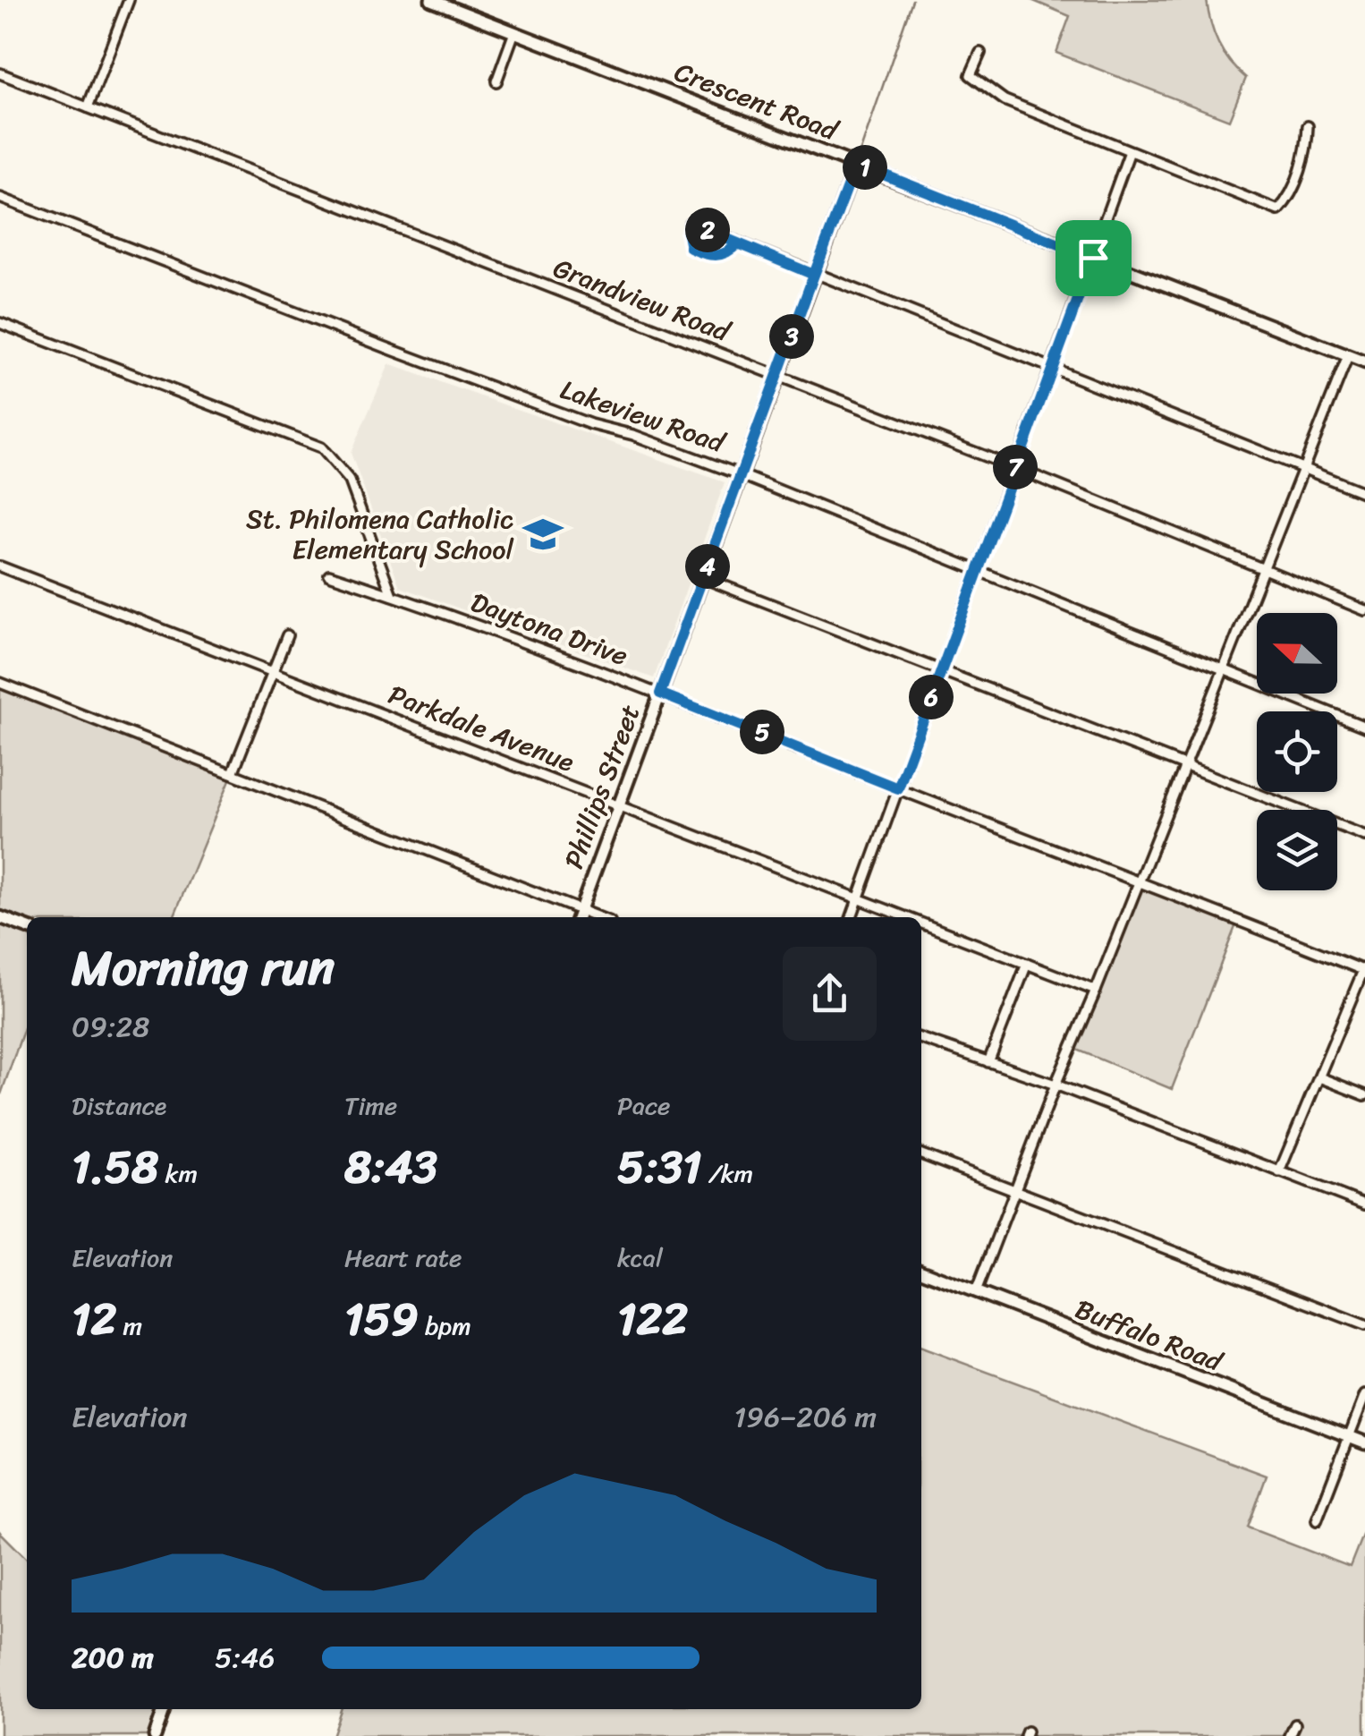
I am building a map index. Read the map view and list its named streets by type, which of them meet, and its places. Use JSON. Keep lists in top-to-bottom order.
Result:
{
  "streets": {
    "street": [
      "Crescent Road",
      "Grandview Road",
      "Lakeview Road",
      "Daytona Drive",
      "Parkdale Avenue",
      "Phillips Street",
      "Buffalo Road"
    ]
  },
  "crossings": [
    ["Crescent Road", "Phillips Street"],
    ["Grandview Road", "Phillips Street"],
    ["Lakeview Road", "Phillips Street"],
    ["Daytona Drive", "Phillips Street"],
    ["Parkdale Avenue", "Phillips Street"]
  ],
  "places": {
    "school or university": ["St. Philomena Catholic Elementary School"]
  },
  "north": "left",
  "page": {
    "pins": [
      "1",
      "2",
      "3",
      "7",
      "4",
      "6",
      "5"
    ],
    "heading": ["Morning run", "09:28"],
    "stats": [
      ["Distance", "1.58 km"],
      ["Time", "8:43"],
      ["Pace", "5:31 /km"],
      ["Elevation", "12 m"],
      ["Heart rate", "159 bpm"],
      ["kcal", "122"]
    ],
    "chart": ["Elevation", "196–206 m"],
    "list": [
      {
        "name": "200 m",
        "note": "5:46"
      }
    ]
  }
}
